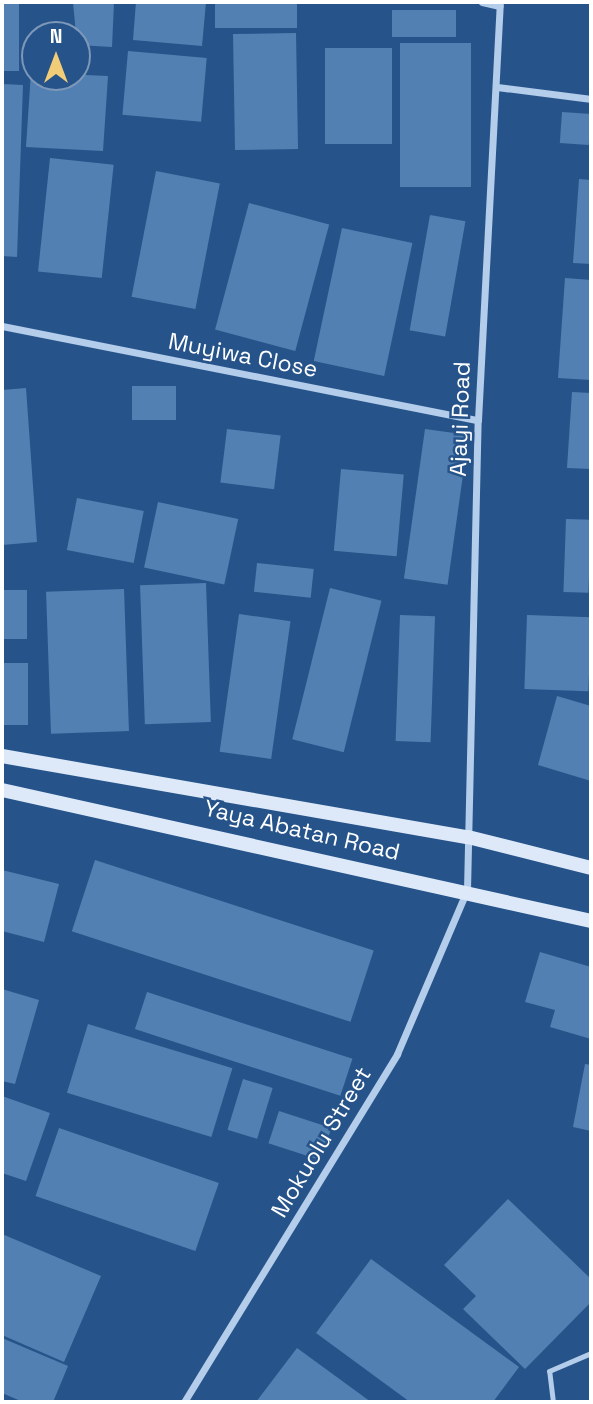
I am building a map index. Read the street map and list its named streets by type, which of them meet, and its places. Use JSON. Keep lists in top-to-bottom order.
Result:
{
  "streets": {
    "main road": ["Yaya Abatan Road"],
    "street": ["Muyiwa Close", "Ajayi Road", "Mokuolu Street"]
  },
  "crossings": [
    ["Muyiwa Close", "Ajayi Road"],
    ["Ajayi Road", "Yaya Abatan Road"],
    ["Ajayi Road", "Mokuolu Street"],
    ["Yaya Abatan Road", "Mokuolu Street"]
  ],
  "north": "top"
}
